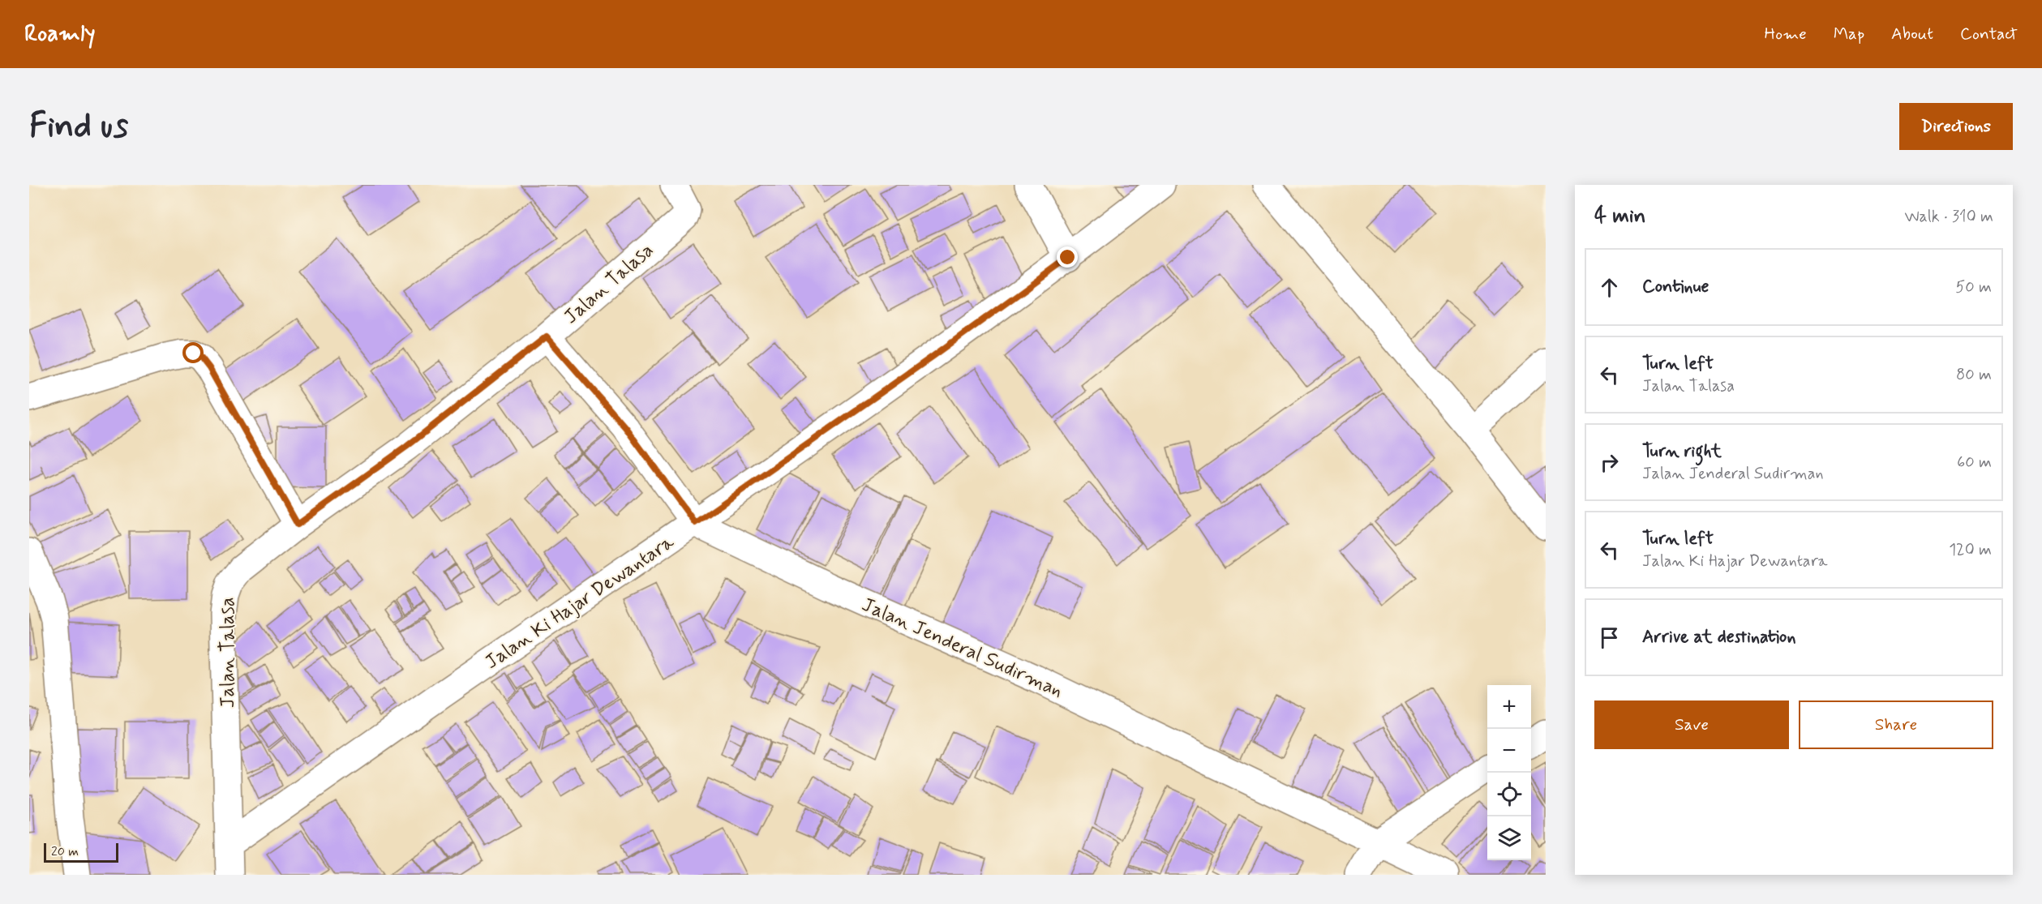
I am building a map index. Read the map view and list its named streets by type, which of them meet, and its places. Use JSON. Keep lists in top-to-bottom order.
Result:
{
  "streets": {
    "street": ["Jalan Talasa", "Jalan Ki Hajar Dewantara", "Jalan Jenderal Sudirman"]
  },
  "crossings": [
    ["Jalan Talasa", "Jalan Ki Hajar Dewantara"],
    ["Jalan Talasa", "Jalan Jenderal Sudirman"],
    ["Jalan Ki Hajar Dewantara", "Jalan Jenderal Sudirman"]
  ],
  "scale_bar": "20 m",
  "page": {
    "header": "Roamly",
    "nav": [
      "Home",
      "Map",
      "About",
      "Contact"
    ],
    "buttons": [
      "Directions",
      ["Save", "Share"]
    ],
    "title": "Find us",
    "heading": ["4 min", "Walk · 310 m"],
    "list": [
      ["Continue", "50 m"],
      ["Turn left", "Jalan Talasa", "80 m"],
      ["Turn right", "Jalan Jenderal Sudirman", "60 m"],
      ["Turn left", "Jalan Ki Hajar Dewantara", "120 m"],
      "Arrive at destination"
    ],
    "map_buttons": ["+", "−"],
    "scale": "20 m"
  }
}
